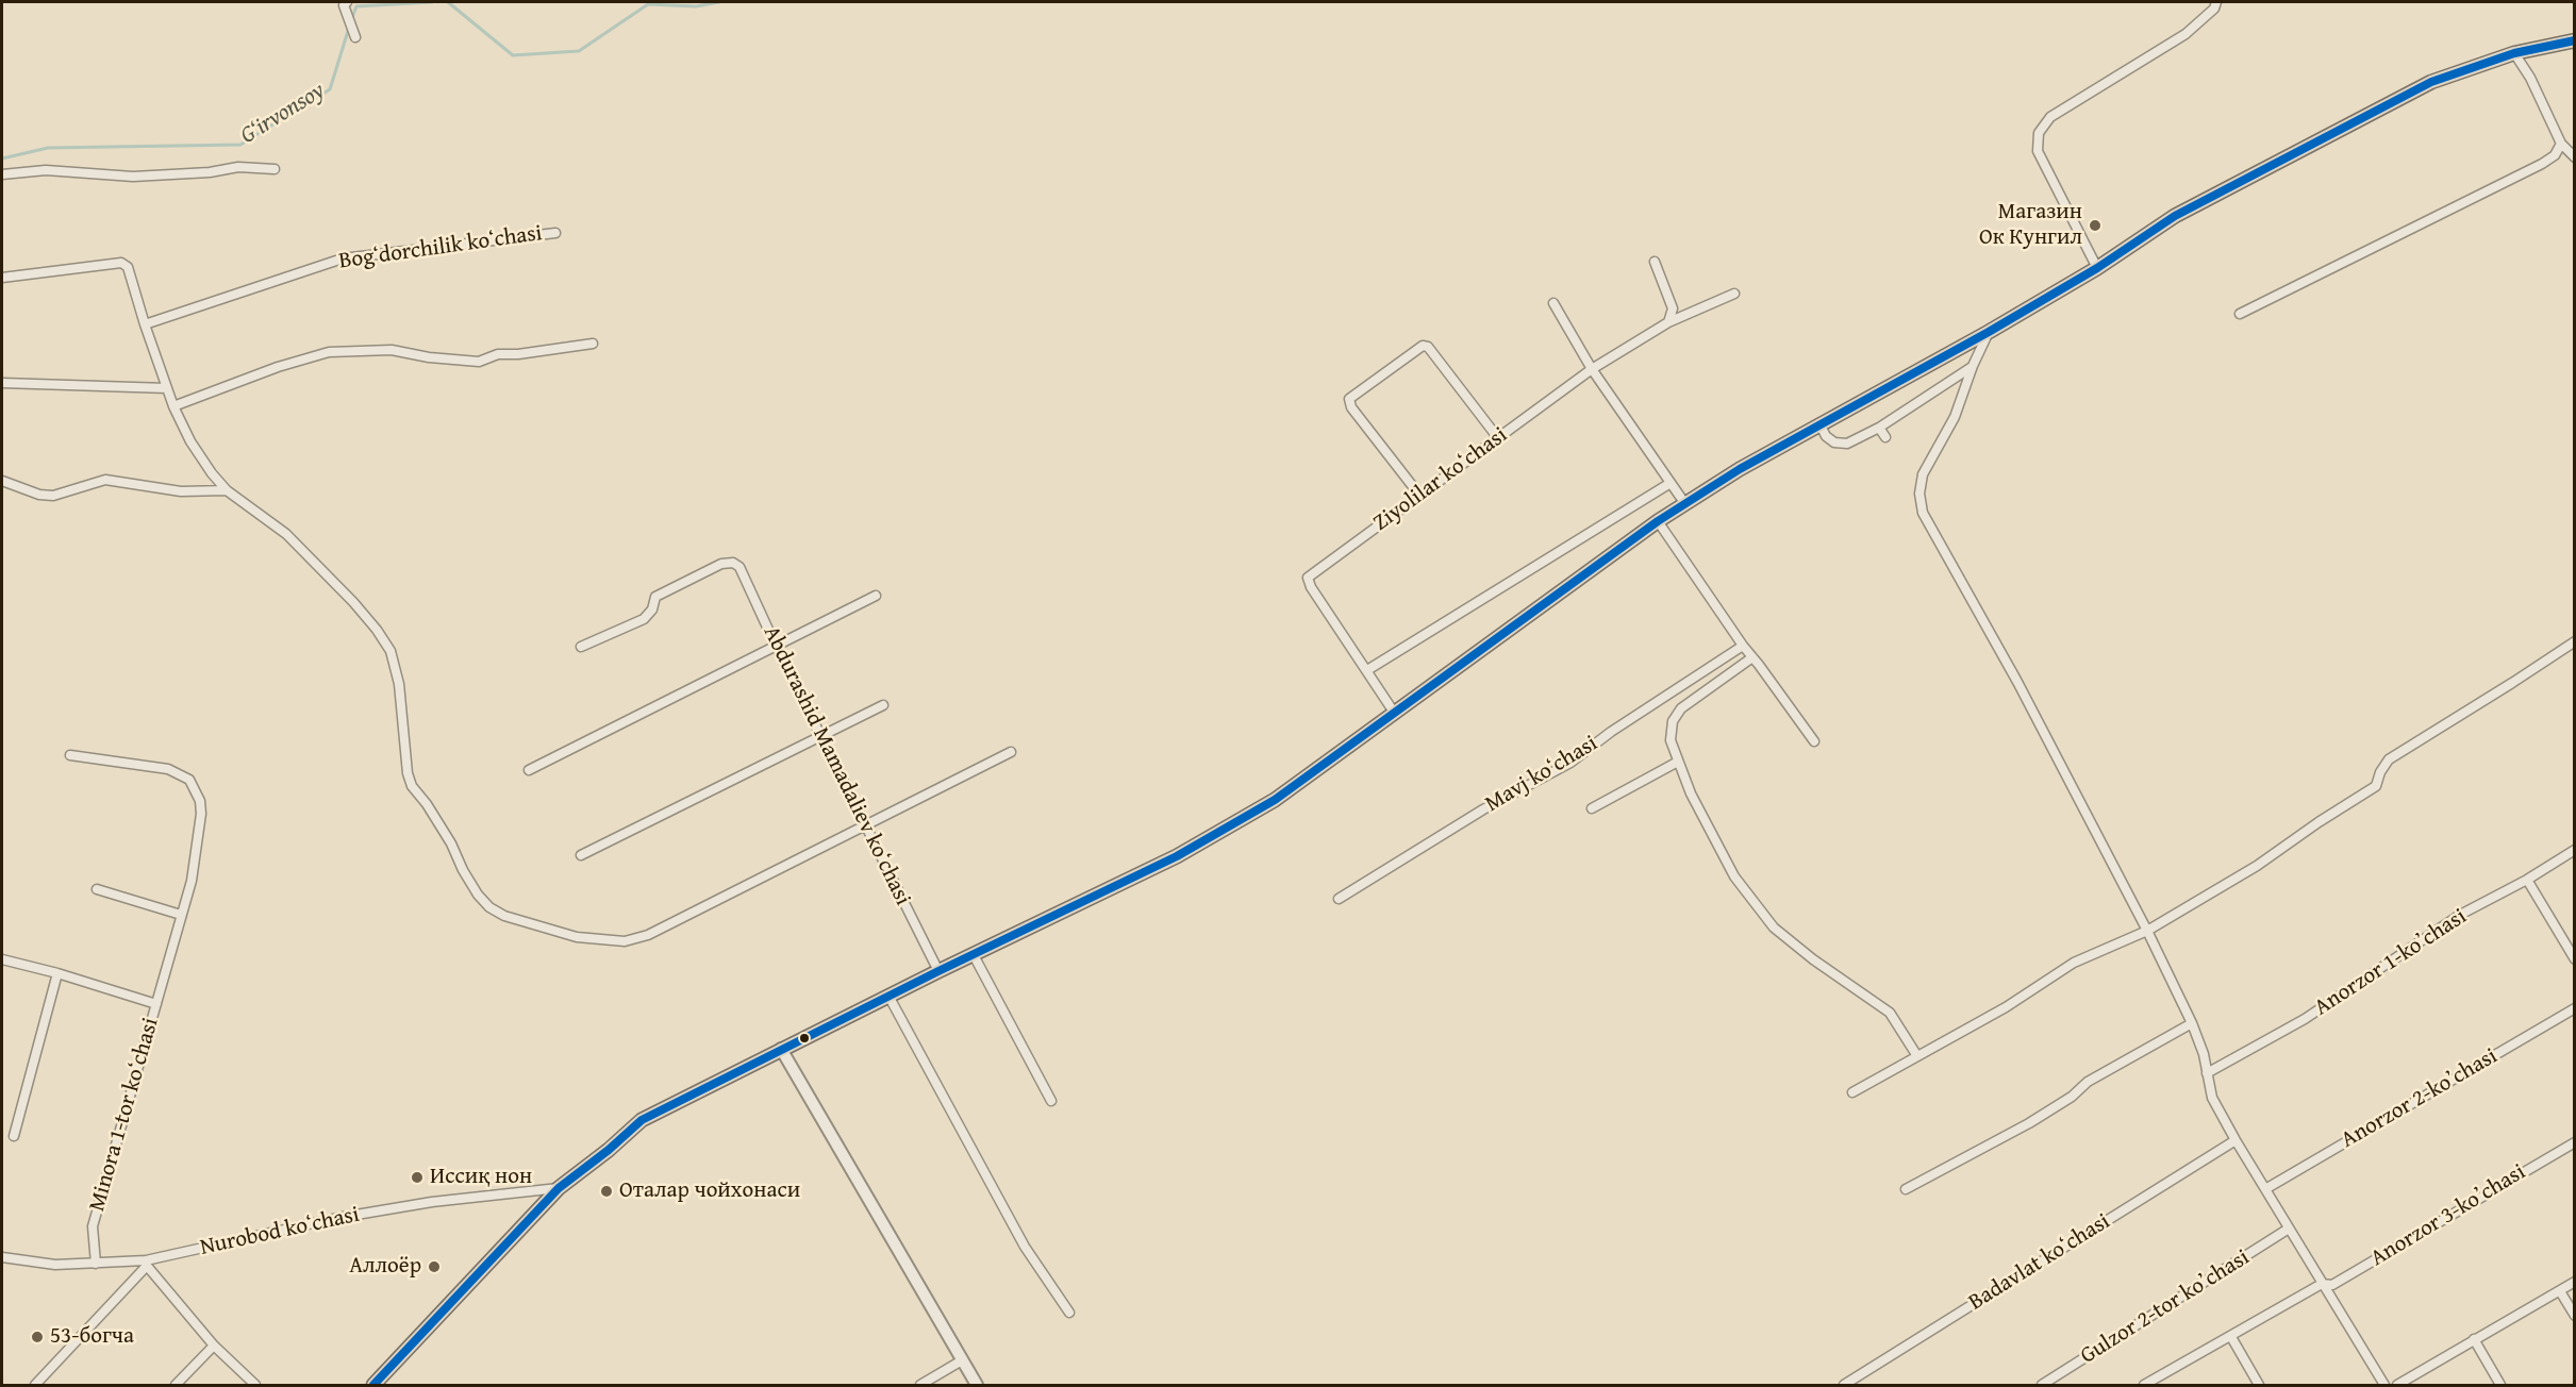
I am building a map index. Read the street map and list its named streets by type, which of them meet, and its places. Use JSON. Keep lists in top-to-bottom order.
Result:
{
  "streets": {
    "street": [
      "Bogʻdorchilik koʻchasi",
      "Ziyolilar koʻchasi",
      "Abdurashid Mamadaliev koʻchasi",
      "Mavj koʻchasi",
      "Аnorzor 1-koʼchasi",
      "Аnorzor 2-koʼchasi",
      "Minora 1-tor koʻchasi",
      "Аnorzor 3-koʼchasi",
      "Nurobod koʻchasi",
      "Badavlat koʻchasi",
      "Gulzor 2-tor koʼchasi"
    ]
  },
  "crossings": [
    ["Minora 1-tor koʻchasi", "Nurobod koʻchasi"]
  ],
  "water": ["G‘irvonsoy"],
  "places": [
    "Магазин Ок Кунгил",
    "Иссиқ нон",
    "Оталар чойхонаси",
    "Аллоёр",
    "53-богча"
  ]
}
